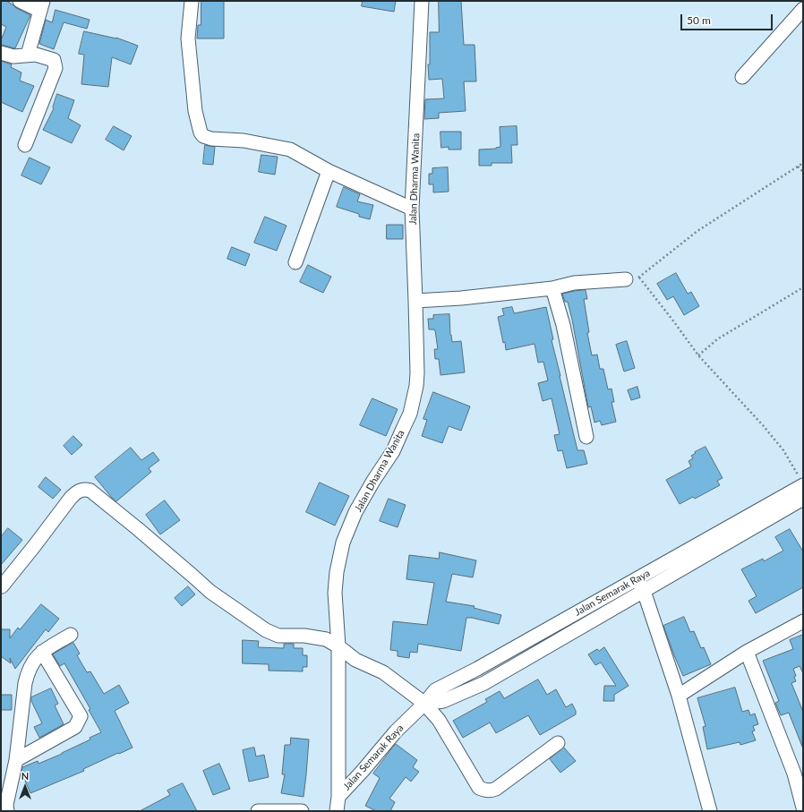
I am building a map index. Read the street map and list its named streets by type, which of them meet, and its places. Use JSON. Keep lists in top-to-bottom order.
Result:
{
  "streets": {
    "street": ["Jalan Dharma Wanita", "Jalan Semarak Raya"]
  },
  "crossings": [
    ["Jalan Dharma Wanita", "Jalan Semarak Raya"]
  ],
  "scale_bar": "50 m",
  "north": "top"
}
